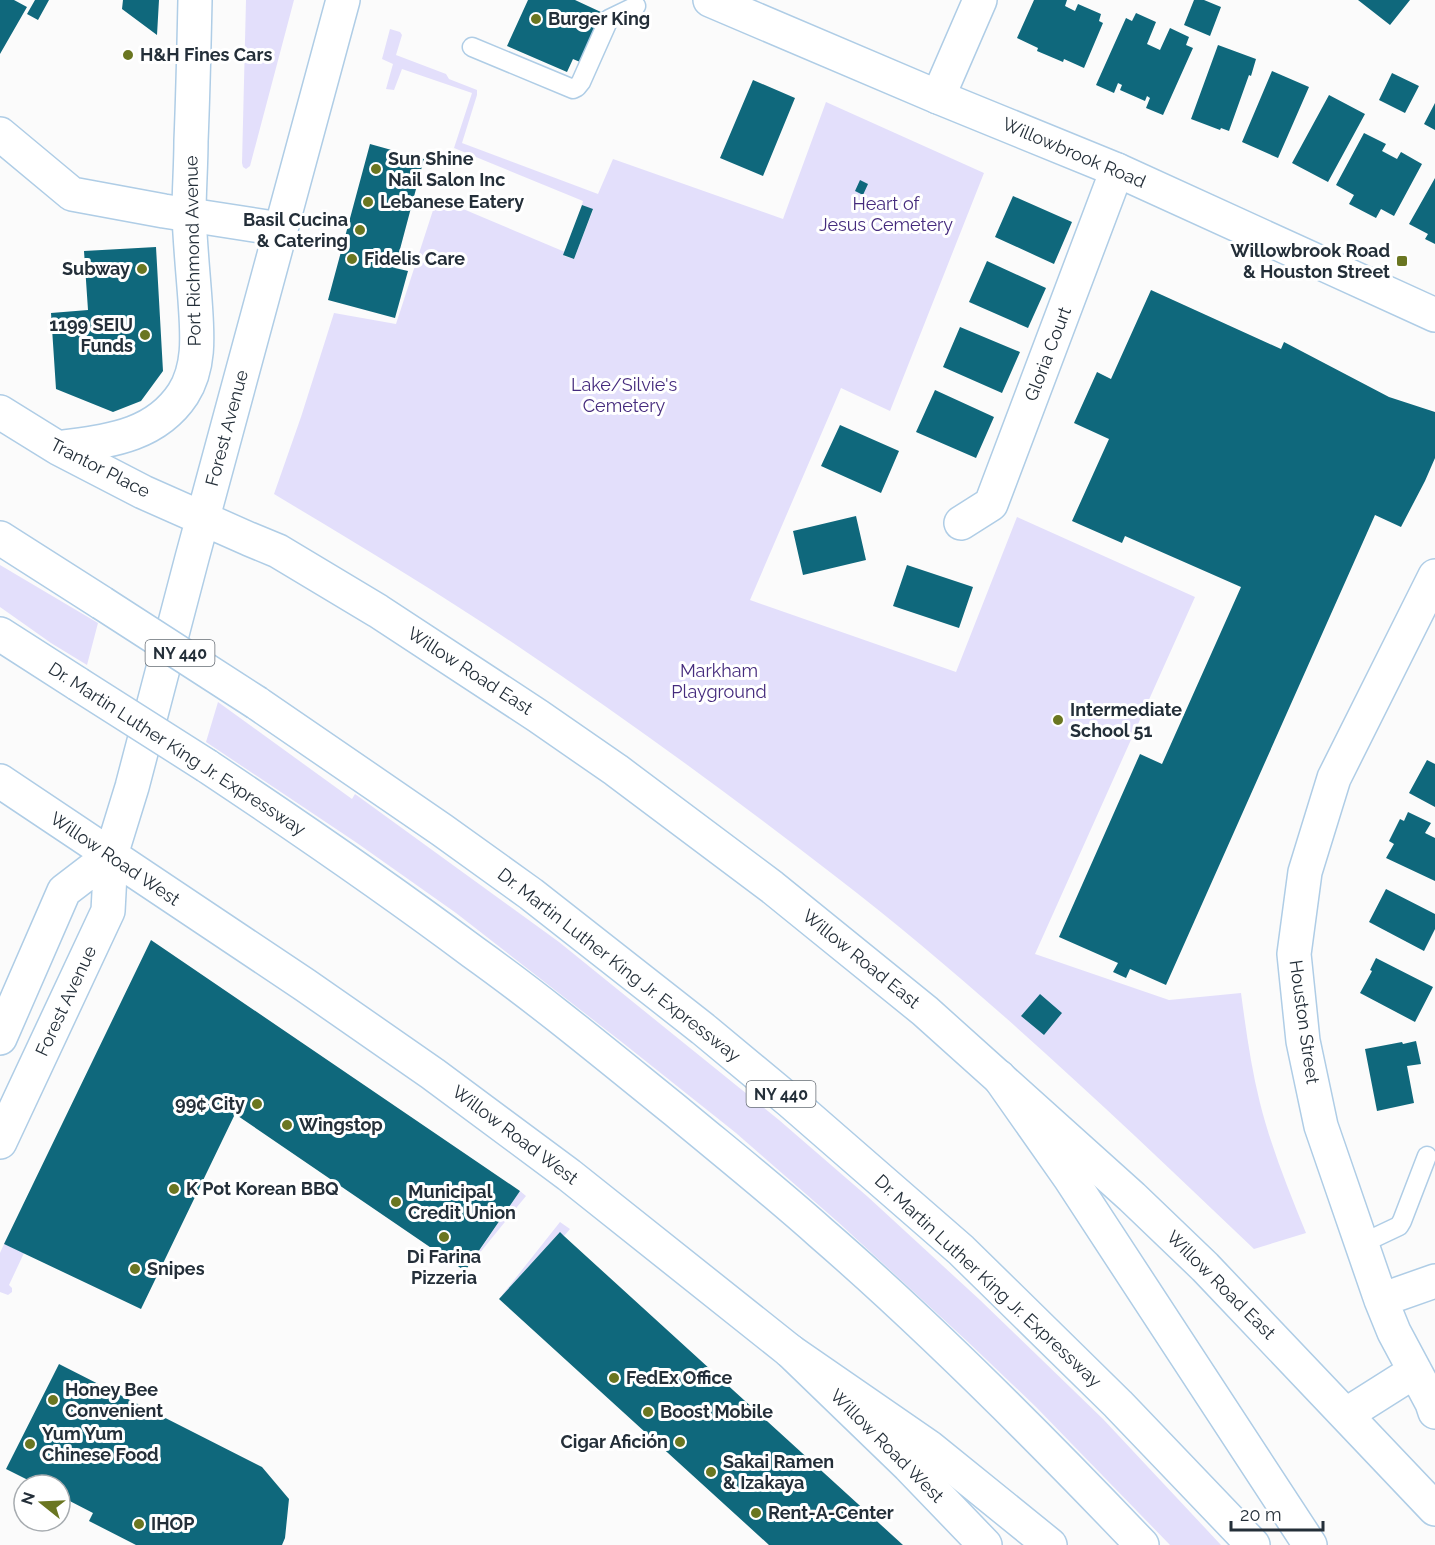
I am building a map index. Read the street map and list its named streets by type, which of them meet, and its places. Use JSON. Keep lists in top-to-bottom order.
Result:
{
  "streets": {
    "main road": [
      "Willowbrook Road",
      "Port Richmond Avenue",
      "Gloria Court",
      "Forest Avenue",
      "Trantor Place",
      "NY 440",
      "Willow Road East",
      "Dr. Martin Luther King Jr. Expressway",
      "Willow Road West",
      "Houston Street"
    ]
  },
  "crossings": [
    ["Willowbrook Road", "Gloria Court"],
    ["Port Richmond Avenue", "Trantor Place"],
    ["Forest Avenue", "Trantor Place"],
    ["Forest Avenue", "Willow Road East"],
    ["Forest Avenue", "Willow Road West"],
    ["Trantor Place", "Willow Road East"]
  ],
  "parks": ["Heart of Jesus Cemetery", "Lake/Silvie's Cemetery", "Markham Playground"],
  "places": {
    "other": [
      "Burger King",
      "H&H Fines Cars",
      "Sun Shine Nail Salon Inc",
      "Lebanese Eatery",
      "Basil Cucina & Catering",
      "Fidelis Care",
      "Subway",
      "1199 SEIU Funds",
      "Intermediate School 51",
      "99¢ City",
      "Wingstop",
      "K Pot Korean BBQ",
      "Municipal Credit Union",
      "Di Farina Pizzeria",
      "Snipes",
      "FedEx Office",
      "Honey Bee Convenient",
      "Boost Mobile",
      "Cigar Afición",
      "Yum Yum Chinese Food",
      "Sakai Ramen & Izakaya",
      "Rent-A-Center",
      "IHOP"
    ],
    "transit": ["Willowbrook Road & Houston Street"]
  },
  "scale_bar": "20 m",
  "north": "left"
}
